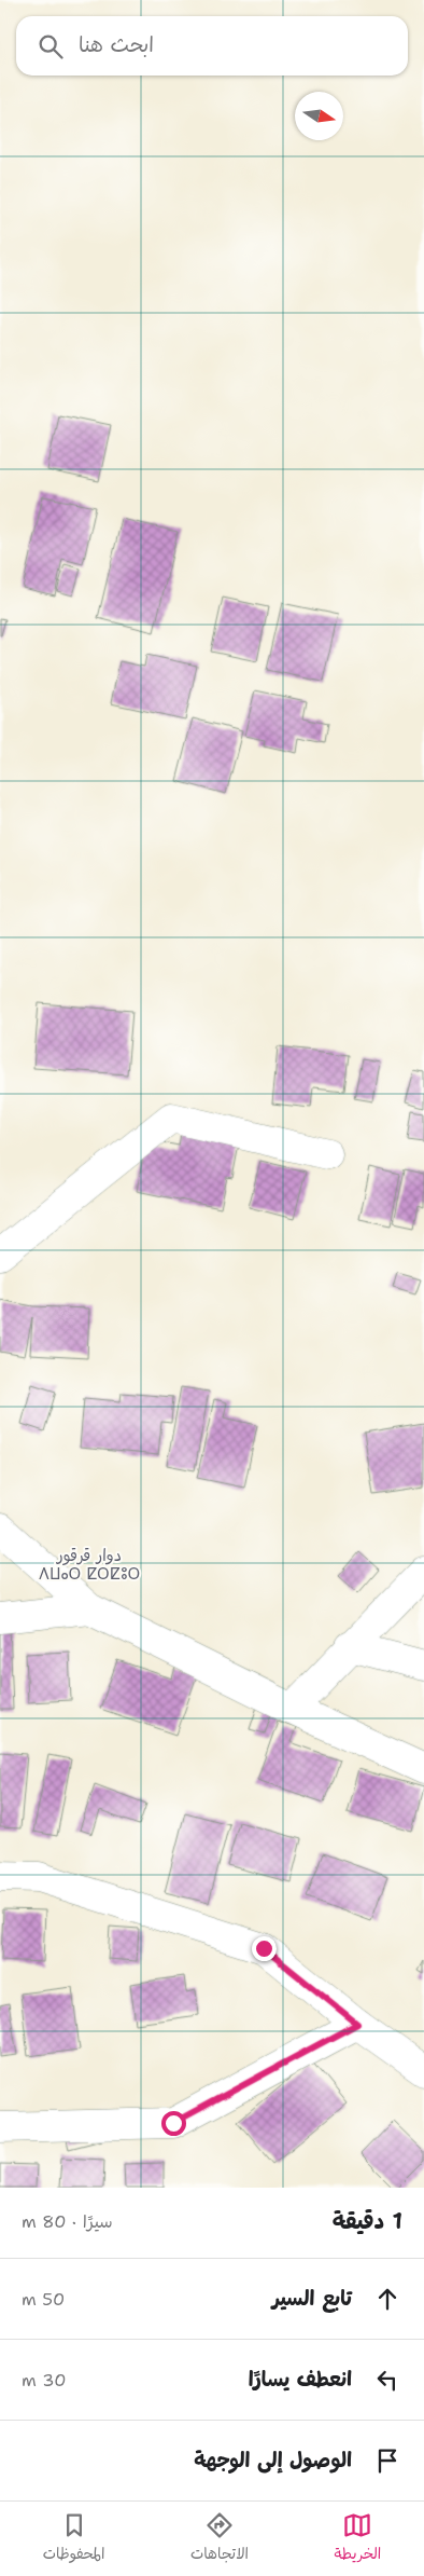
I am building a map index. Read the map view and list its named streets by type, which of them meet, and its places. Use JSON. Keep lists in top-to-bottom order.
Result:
{
  "districts": ["دوار قرقور ⴷⵡⴰⵔ ⵇⵔⵇⵓⵔ"],
  "north": "right",
  "page": {
    "search": "ابحث هنا",
    "heading": ["1 دقيقة", "سيرًا · 80 m"],
    "list": [
      ["تابع السير", "50 m"],
      ["انعطف يسارًا", "30 m"],
      "الوصول إلى الوجهة"
    ],
    "nav": ["الخريطة", "الاتجاهات", "المحفوظات"]
  }
}
